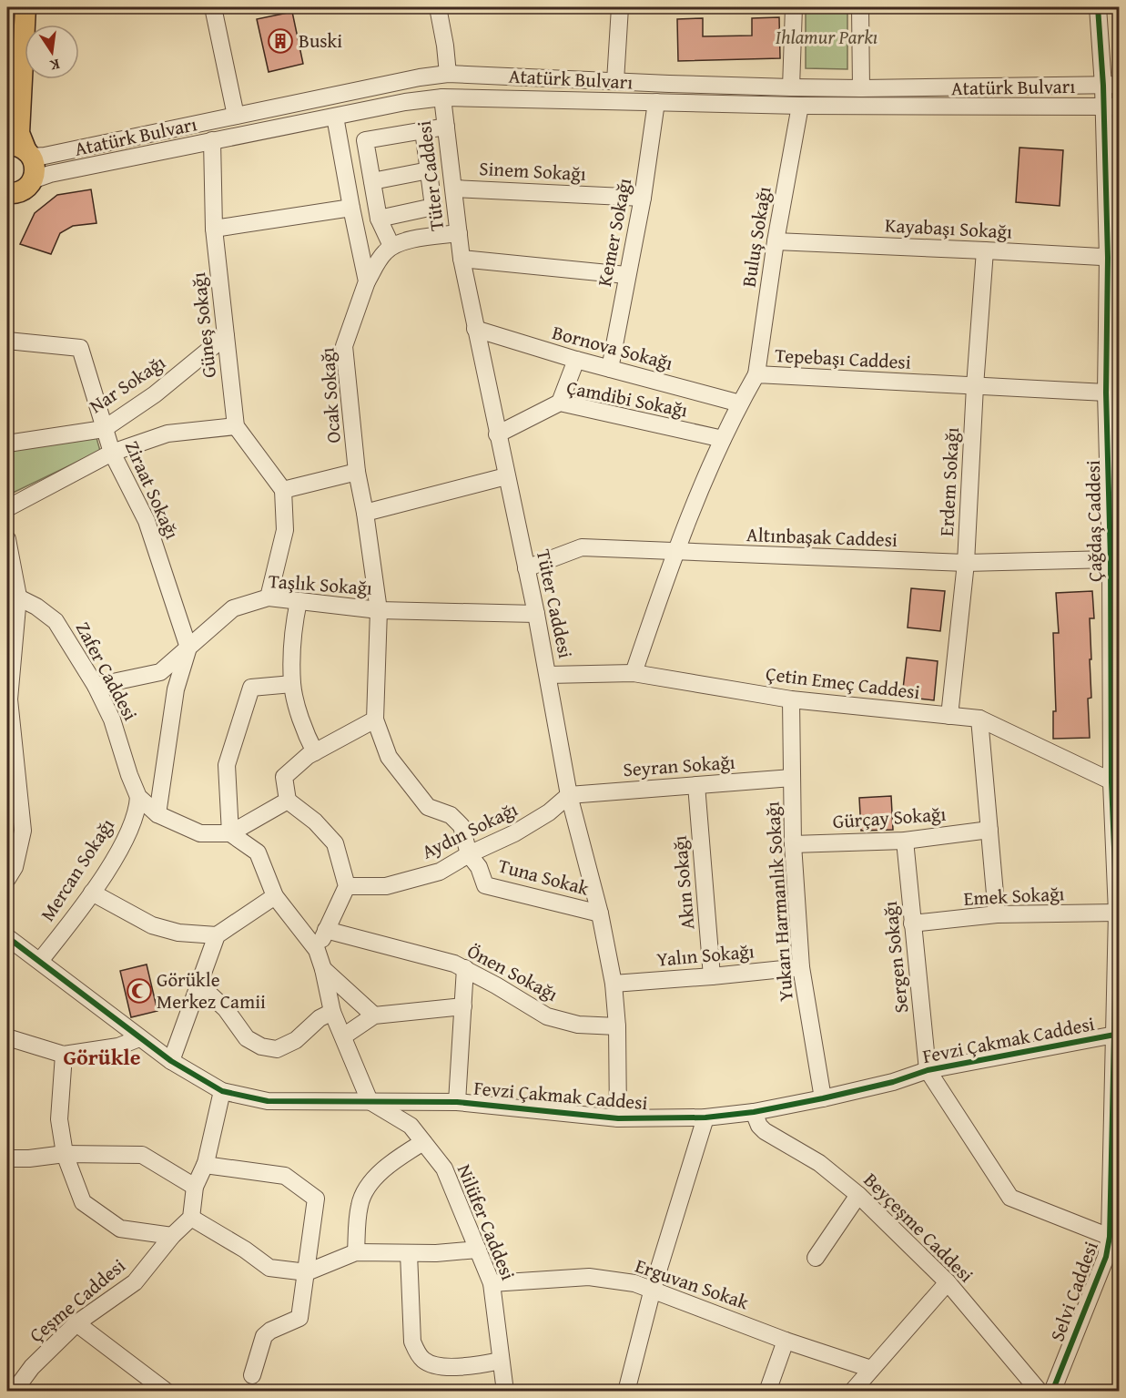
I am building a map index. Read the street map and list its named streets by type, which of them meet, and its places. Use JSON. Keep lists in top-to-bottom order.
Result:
{
  "streets": {
    "street": [
      "Atatürk Bulvarı",
      "Sinem Sokağı",
      "Tüter Caddesi",
      "Kayabaşı Sokağı",
      "Kemer Sokağı",
      "Buluş Sokağı",
      "Güneş Sokağı",
      "Bornova Sokağı",
      "Tepebaşı Caddesi",
      "Nar Sokağı",
      "Ocak Sokağı",
      "Çamdibi Sokağı",
      "Erdem Sokağı",
      "Ziraat Sokağı",
      "Çağdaş Caddesi",
      "Altınbaşak Caddesi",
      "Taşlık Sokağı",
      "Zafer Caddesi",
      "Çetin Emeç Caddesi",
      "Seyran Sokağı",
      "Gürçay Sokağı",
      "Aydın Sokağı",
      "Mercan Sokağı",
      "Tuna Sokak",
      "Akın Sokağı",
      "Emek Sokağı",
      "Yukarı Harmanlık Sokağı",
      "Yalın Sokağı",
      "Sergen Sokağı",
      "Önen Sokağı",
      "Fevzi Çakmak Caddesi",
      "Nilüfer Caddesi",
      "Beyçeşme Caddesi",
      "Erguvan Sokak",
      "Selvi Caddesi",
      "Çeşme Caddesi"
    ]
  },
  "crossings": [
    ["Atatürk Bulvarı", "Çağdaş Caddesi"],
    ["Sinem Sokağı", "Tüter Caddesi"],
    ["Sinem Sokağı", "Kemer Sokağı"],
    ["Tüter Caddesi", "Bornova Sokağı"],
    ["Tüter Caddesi", "Çamdibi Sokağı"],
    ["Tüter Caddesi", "Altınbaşak Caddesi"],
    ["Tüter Caddesi", "Taşlık Sokağı"],
    ["Tüter Caddesi", "Çetin Emeç Caddesi"],
    ["Tüter Caddesi", "Seyran Sokağı"],
    ["Tüter Caddesi", "Aydın Sokağı"],
    ["Tüter Caddesi", "Tuna Sokak"],
    ["Tüter Caddesi", "Yalın Sokağı"],
    ["Tüter Caddesi", "Önen Sokağı"],
    ["Tüter Caddesi", "Fevzi Çakmak Caddesi"],
    ["Kayabaşı Sokağı", "Buluş Sokağı"],
    ["Kayabaşı Sokağı", "Erdem Sokağı"],
    ["Kayabaşı Sokağı", "Çağdaş Caddesi"],
    ["Kemer Sokağı", "Bornova Sokağı"],
    ["Buluş Sokağı", "Tepebaşı Caddesi"],
    ["Güneş Sokağı", "Nar Sokağı"],
    ["Bornova Sokağı", "Tepebaşı Caddesi"],
    ["Tepebaşı Caddesi", "Çamdibi Sokağı"],
    ["Tepebaşı Caddesi", "Erdem Sokağı"],
    ["Tepebaşı Caddesi", "Çağdaş Caddesi"],
    ["Tepebaşı Caddesi", "Altınbaşak Caddesi"],
    ["Tepebaşı Caddesi", "Çetin Emeç Caddesi"],
    ["Nar Sokağı", "Ziraat Sokağı"],
    ["Ocak Sokağı", "Taşlık Sokağı"],
    ["Ocak Sokağı", "Tuna Sokak"],
    ["Erdem Sokağı", "Altınbaşak Caddesi"],
    ["Erdem Sokağı", "Çetin Emeç Caddesi"],
    ["Ziraat Sokağı", "Taşlık Sokağı"],
    ["Çağdaş Caddesi", "Altınbaşak Caddesi"],
    ["Çağdaş Caddesi", "Çetin Emeç Caddesi"],
    ["Çağdaş Caddesi", "Emek Sokağı"],
    ["Çağdaş Caddesi", "Fevzi Çakmak Caddesi"],
    ["Çağdaş Caddesi", "Selvi Caddesi"],
    ["Taşlık Sokağı", "Zafer Caddesi"],
    ["Zafer Caddesi", "Mercan Sokağı"],
    ["Çetin Emeç Caddesi", "Yukarı Harmanlık Sokağı"],
    ["Seyran Sokağı", "Aydın Sokağı"],
    ["Seyran Sokağı", "Akın Sokağı"],
    ["Seyran Sokağı", "Yukarı Harmanlık Sokağı"],
    ["Gürçay Sokağı", "Yukarı Harmanlık Sokağı"],
    ["Gürçay Sokağı", "Sergen Sokağı"],
    ["Aydın Sokağı", "Tuna Sokak"],
    ["Mercan Sokağı", "Fevzi Çakmak Caddesi"],
    ["Akın Sokağı", "Yalın Sokağı"],
    ["Emek Sokağı", "Sergen Sokağı"],
    ["Yukarı Harmanlık Sokağı", "Yalın Sokağı"],
    ["Yukarı Harmanlık Sokağı", "Fevzi Çakmak Caddesi"],
    ["Sergen Sokağı", "Fevzi Çakmak Caddesi"],
    ["Fevzi Çakmak Caddesi", "Nilüfer Caddesi"],
    ["Fevzi Çakmak Caddesi", "Beyçeşme Caddesi"],
    ["Fevzi Çakmak Caddesi", "Selvi Caddesi"],
    ["Nilüfer Caddesi", "Erguvan Sokak"]
  ],
  "districts": ["Görükle"],
  "parks": ["Ihlamur Parkı"],
  "places": {
    "building": ["Buski"],
    "mosque": ["Görükle Merkez Camii"]
  },
  "north": "bottom"
}
